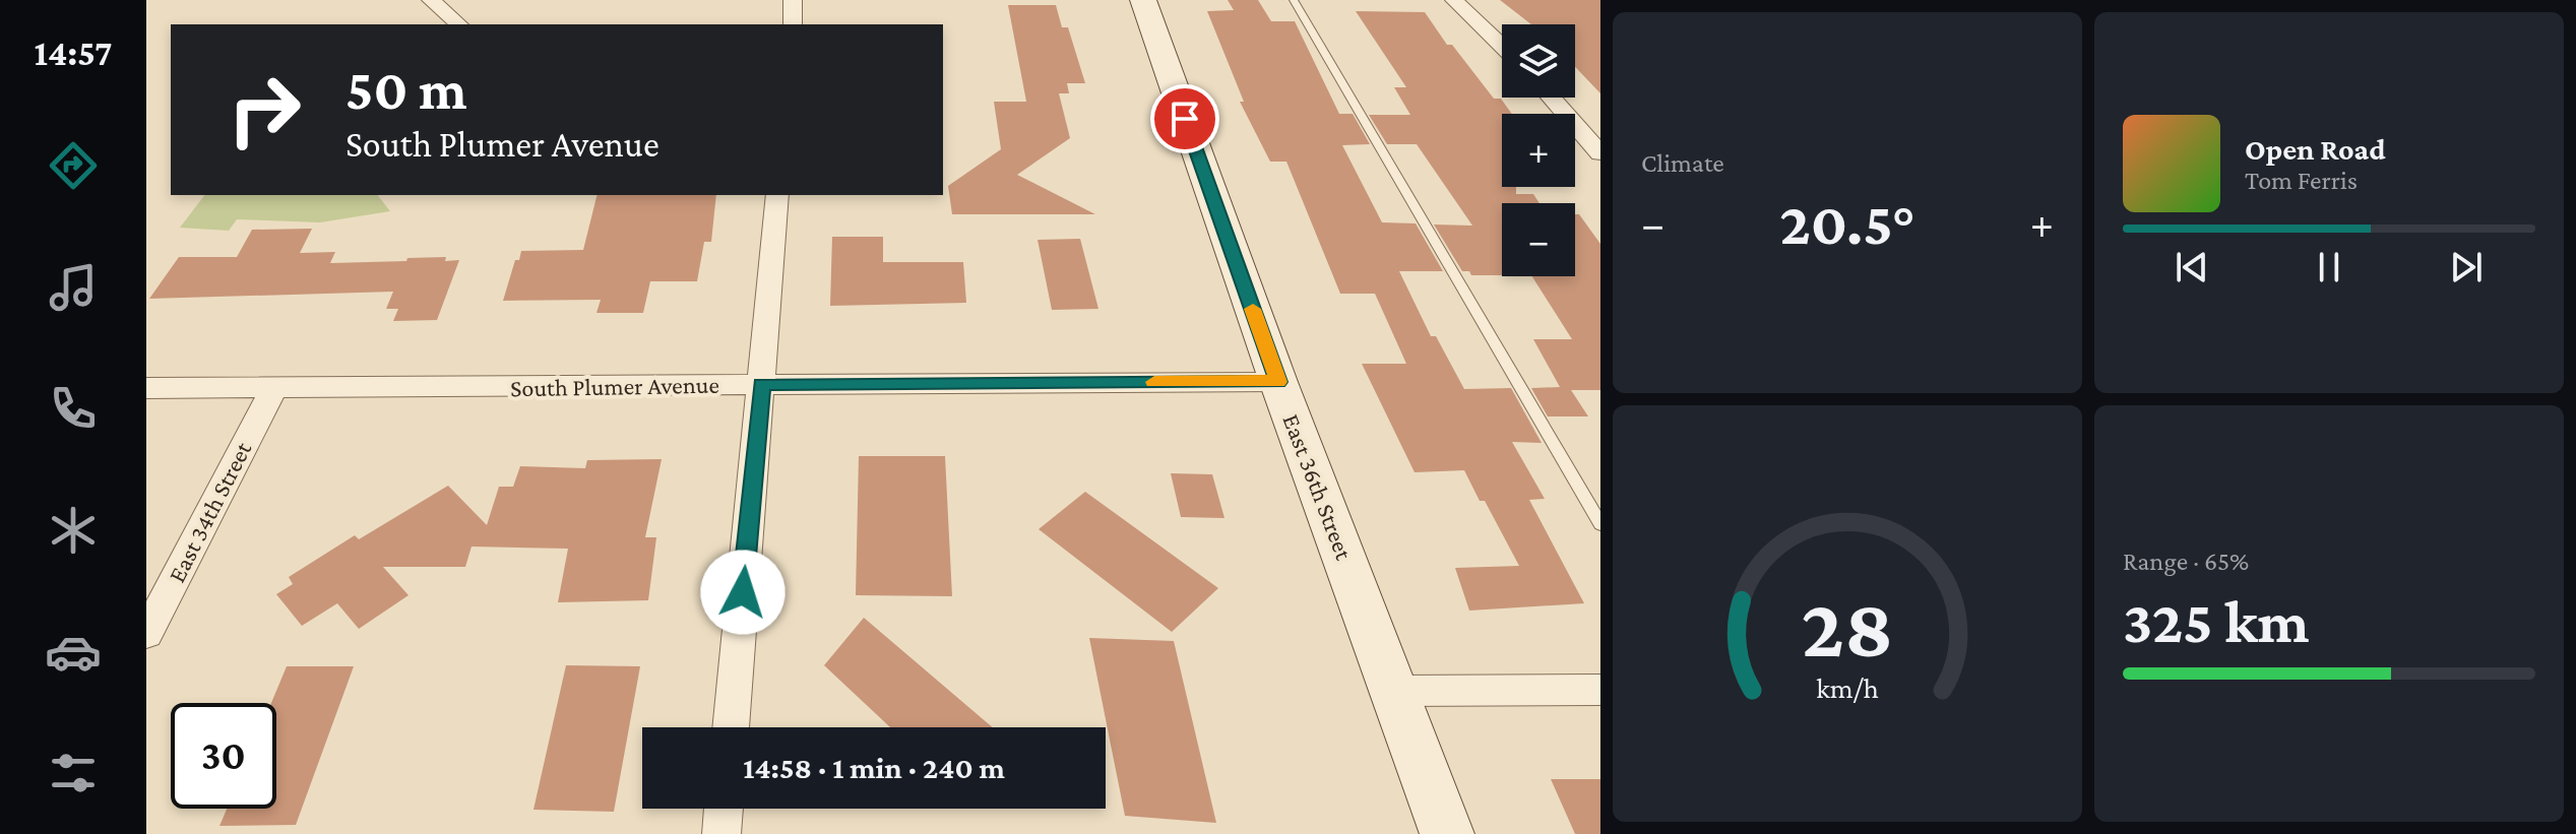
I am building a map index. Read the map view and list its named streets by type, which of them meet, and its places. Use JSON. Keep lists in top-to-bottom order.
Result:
{
  "streets": {
    "main road": ["East 36th Street"],
    "street": ["South Plumer Avenue", "East 34th Street"]
  },
  "crossings": [
    ["South Plumer Avenue", "East 36th Street"],
    ["South Plumer Avenue", "East 34th Street"]
  ],
  "page": {
    "tabs": "14:57",
    "tile": [
      "Climate",
      ["Range · 65%", "325 km"]
    ],
    "map_buttons": ["+", "−"],
    "turn": ["50 m", "South Plumer Avenue"],
    "song": ["Open Road", "Tom Ferris"],
    "heat": ["−", "20.5°", "+"],
    "limit": "30",
    "trip": "14:58 · 1 min · 240 m",
    "gauge": ["28", "km/h"]
  }
}
